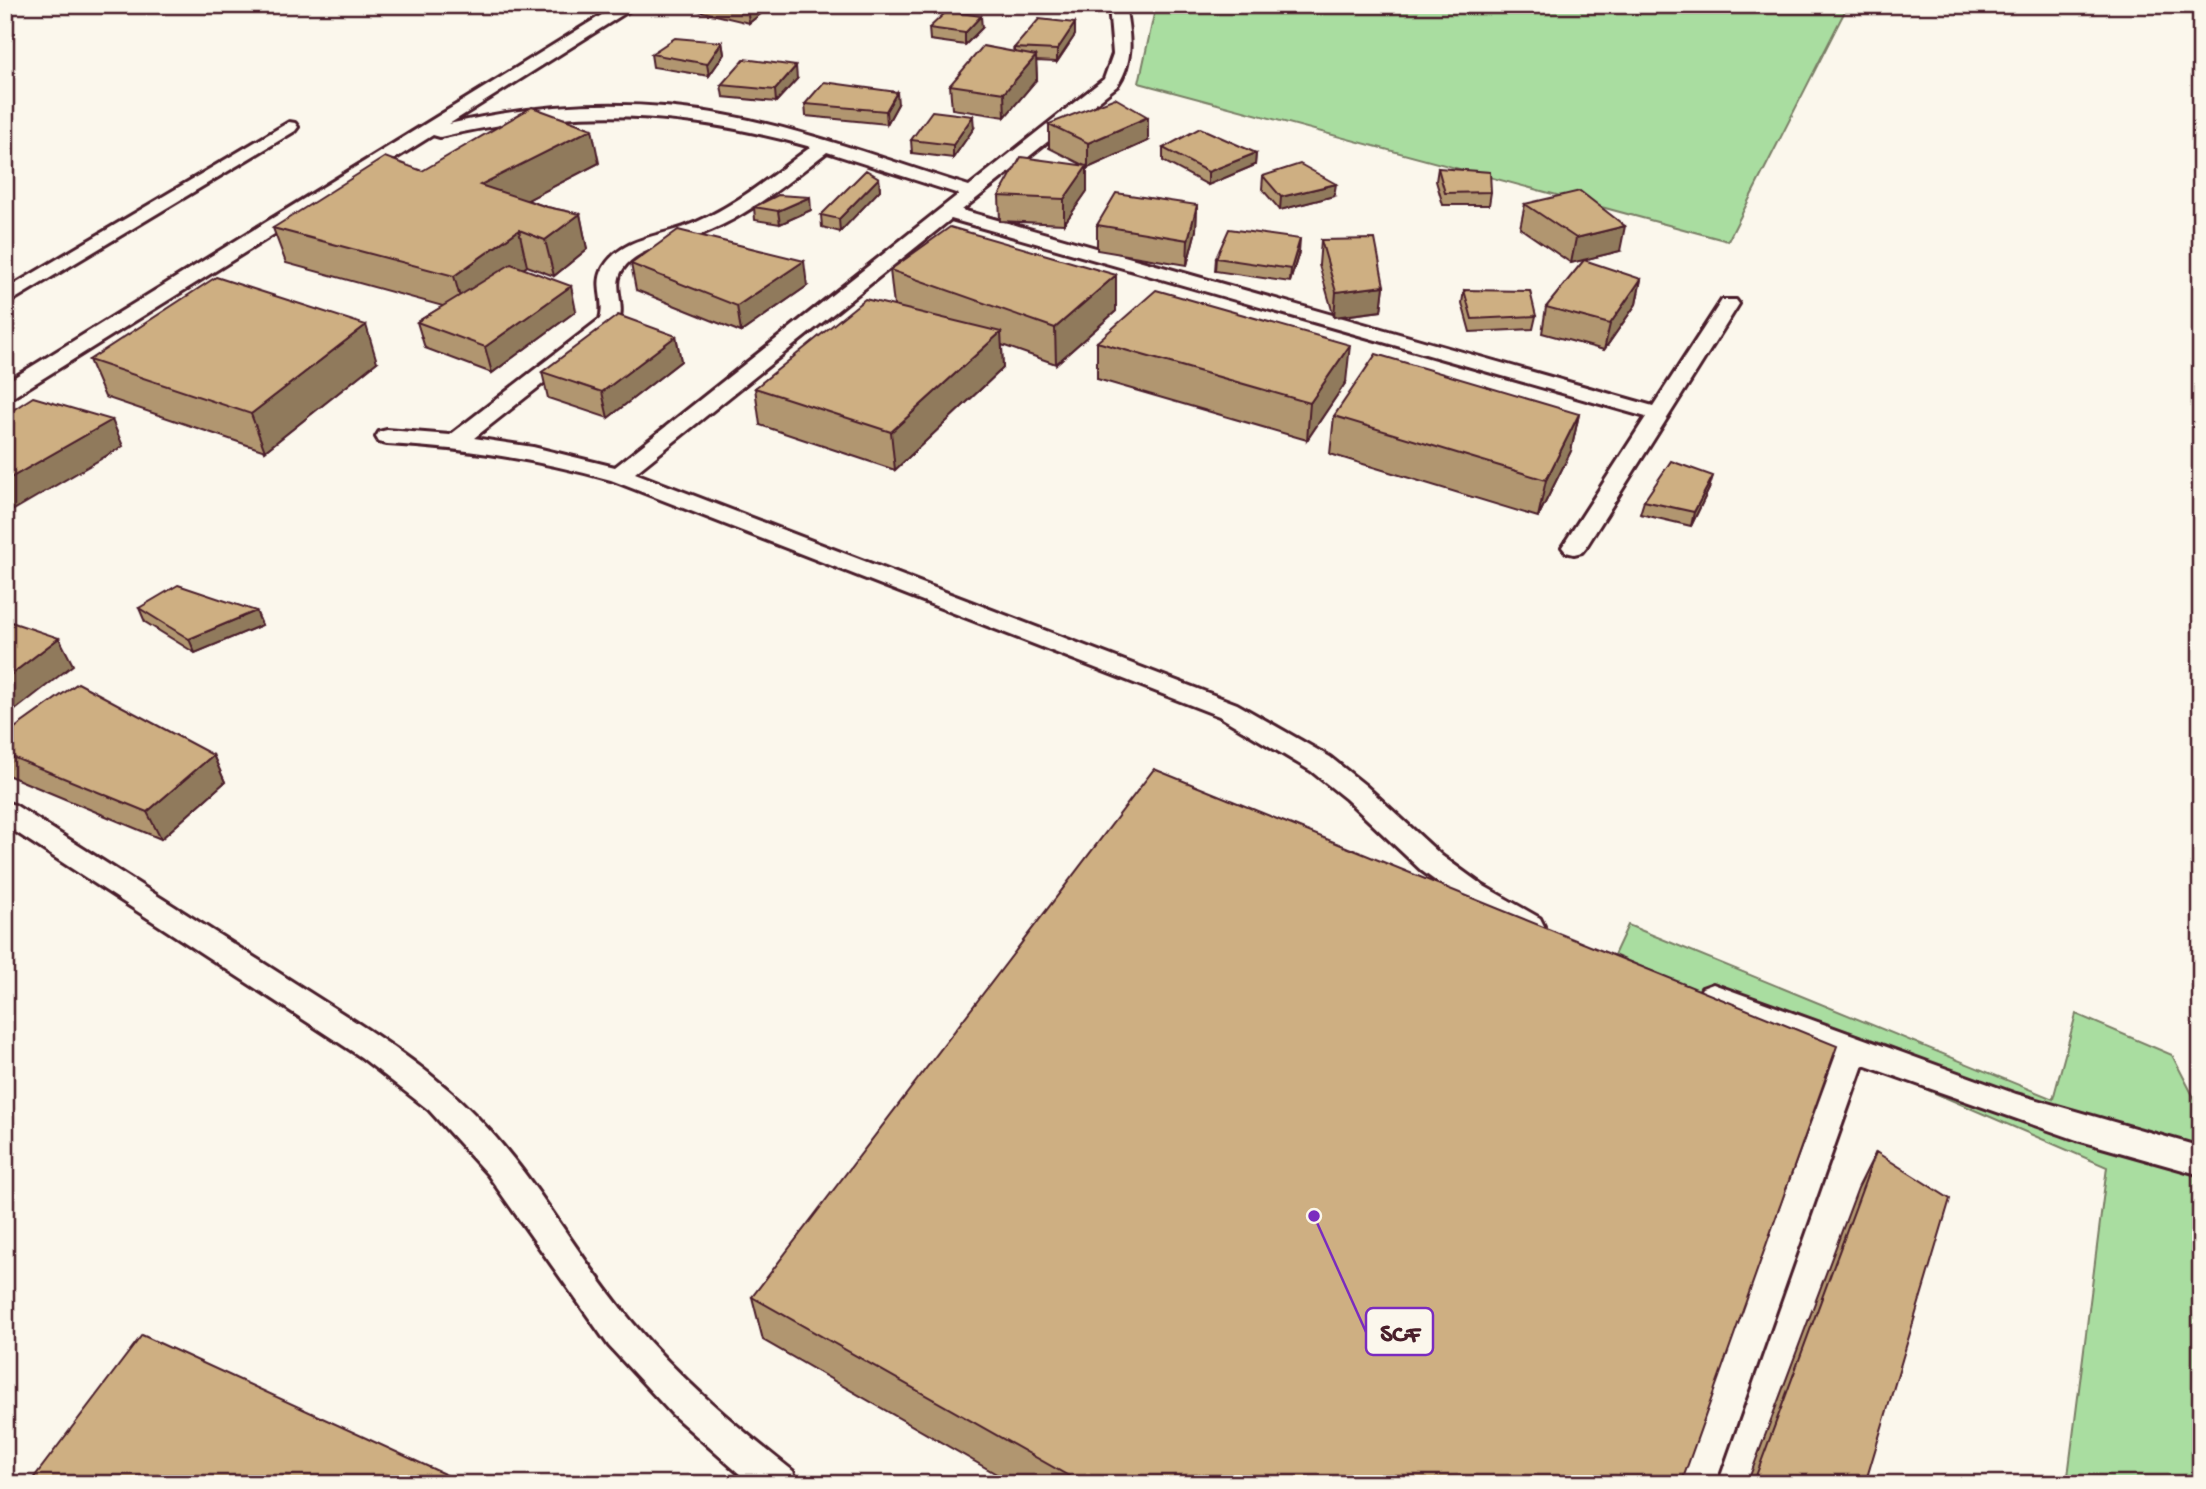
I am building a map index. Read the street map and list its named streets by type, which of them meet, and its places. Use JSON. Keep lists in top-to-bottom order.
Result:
{
  "places": ["SCF"]
}
